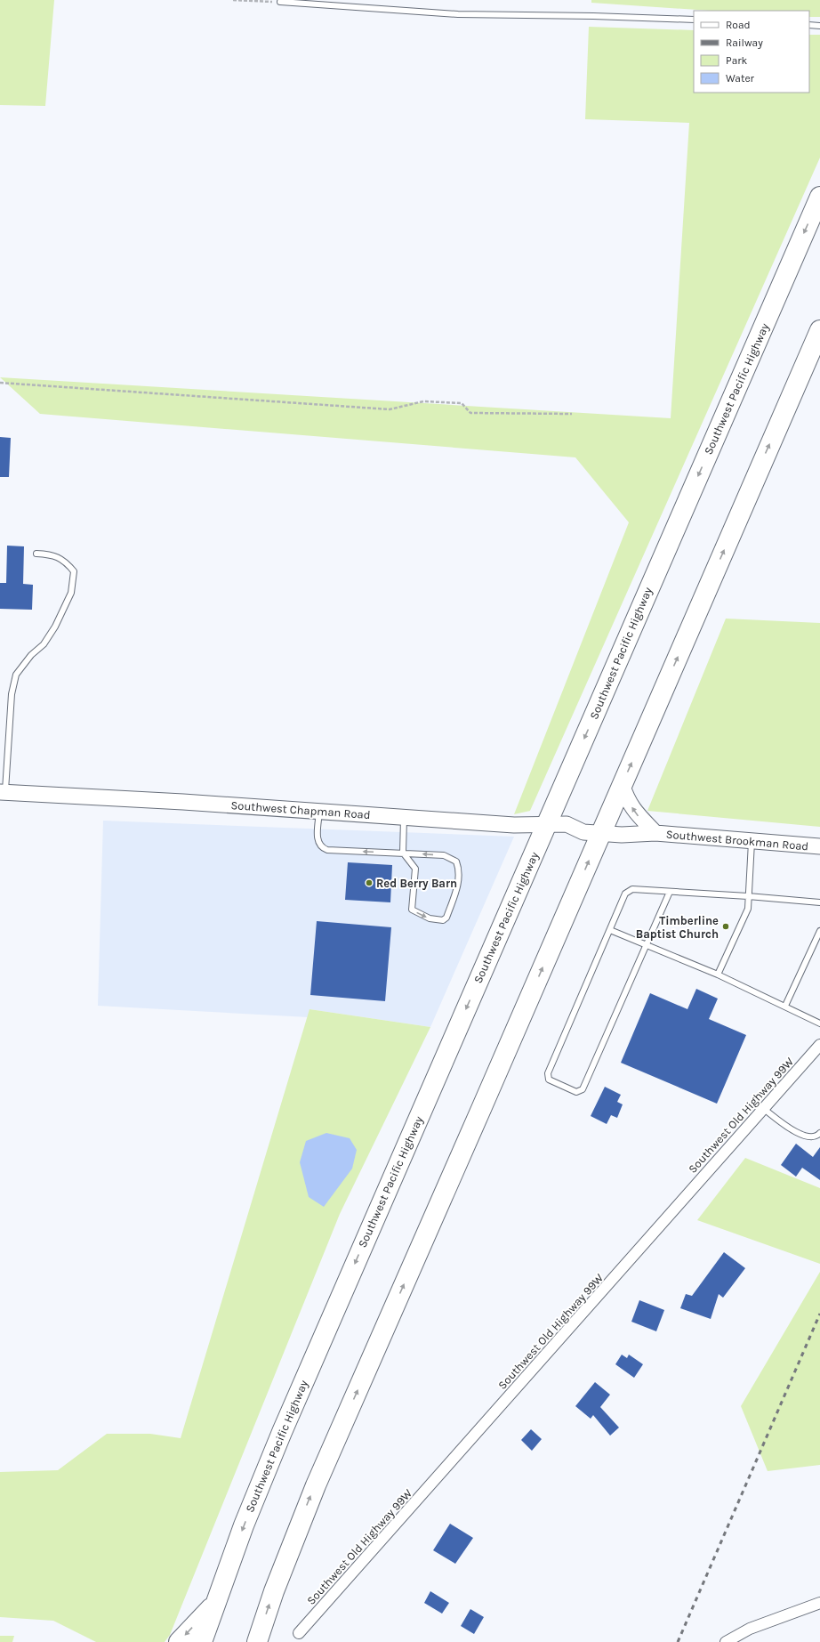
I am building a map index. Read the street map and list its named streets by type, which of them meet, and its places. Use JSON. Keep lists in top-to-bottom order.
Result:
{
  "streets": {
    "highway": ["Southwest Pacific Highway"],
    "street": ["Southwest Chapman Road", "Southwest Brookman Road", "Southwest Old Highway 99W"]
  },
  "crossings": [
    ["Southwest Pacific Highway", "Southwest Chapman Road"],
    ["Southwest Chapman Road", "Southwest Brookman Road"]
  ],
  "places": ["Red Berry Barn", "Timberline Baptist Church"],
  "legend": [
    "Road",
    "Railway",
    "Park",
    "Water"
  ]
}
